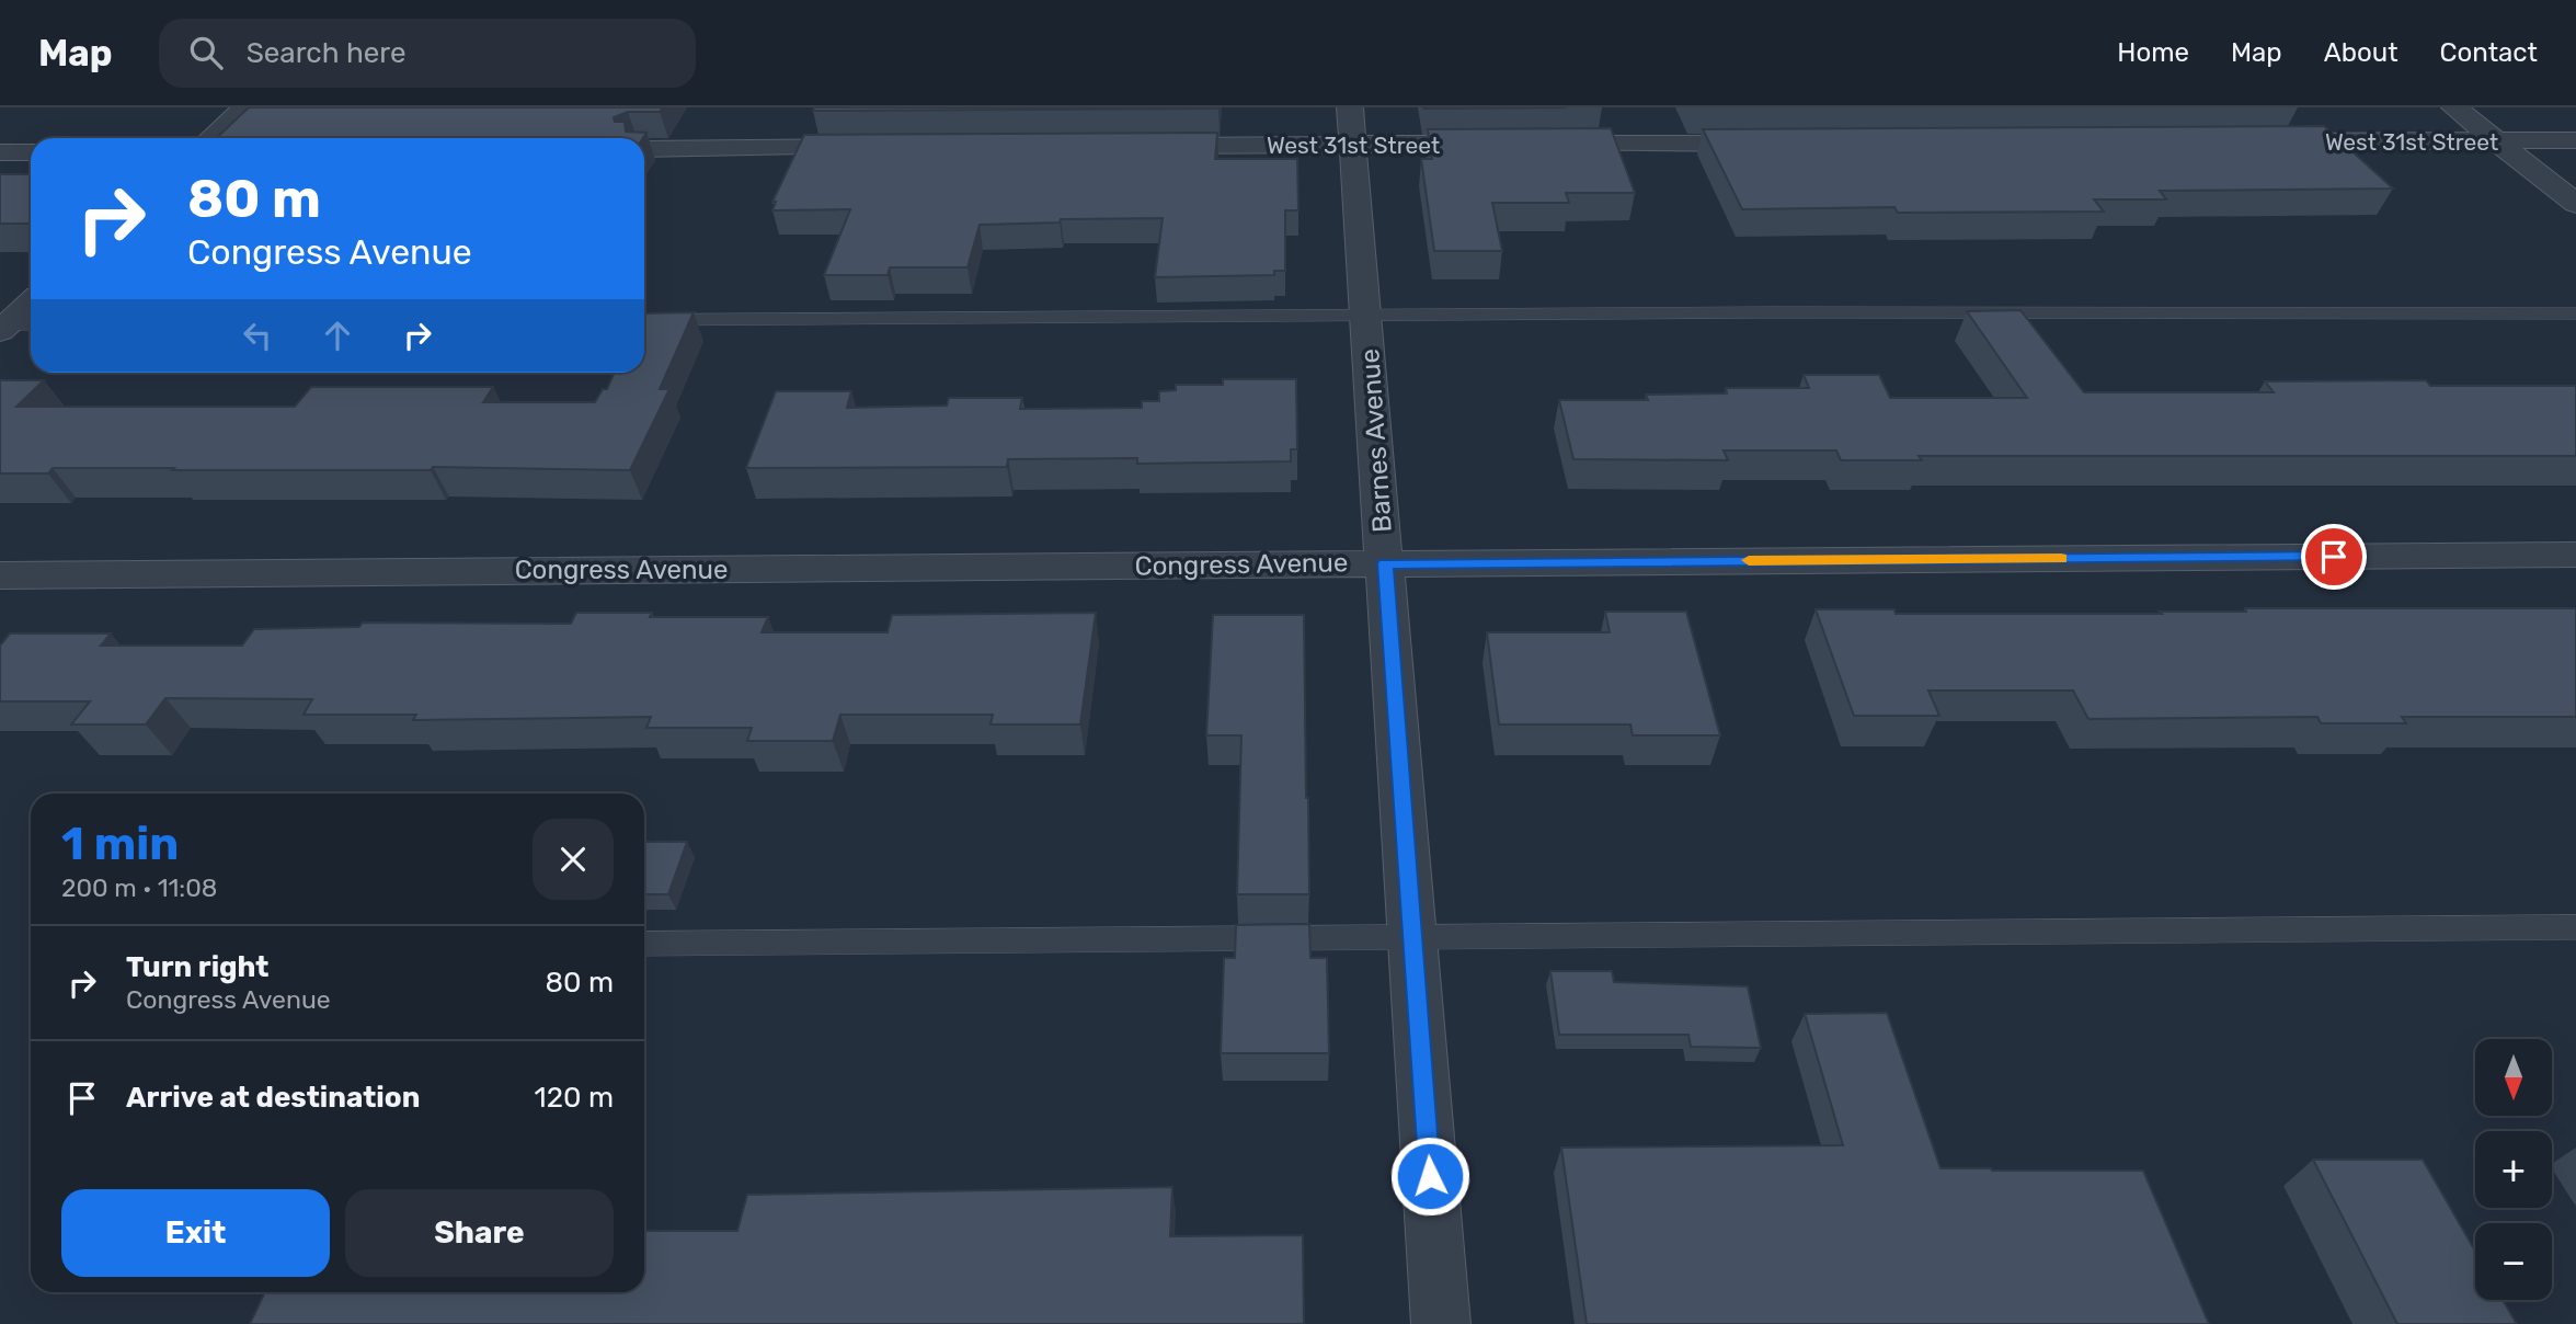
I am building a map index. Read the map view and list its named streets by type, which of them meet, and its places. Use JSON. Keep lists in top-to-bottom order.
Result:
{
  "streets": {
    "street": ["West 31st Street", "Barnes Avenue", "Congress Avenue"]
  },
  "crossings": [
    ["West 31st Street", "Barnes Avenue"],
    ["Barnes Avenue", "Congress Avenue"]
  ],
  "north": "bottom",
  "page": {
    "header": "Map",
    "search": "Search here",
    "nav": [
      "Home",
      "Map",
      "About",
      "Contact"
    ],
    "turn": ["80 m", "Congress Avenue"],
    "heading": ["1 min", "200 m · 11:08"],
    "list": [
      {
        "name": "Turn right",
        "note": "Congress Avenue",
        "value": "80 m"
      },
      {
        "name": "Arrive at destination",
        "value": "120 m"
      }
    ],
    "map_buttons": ["+", "−"],
    "buttons": ["Exit", "Share"]
  }
}
